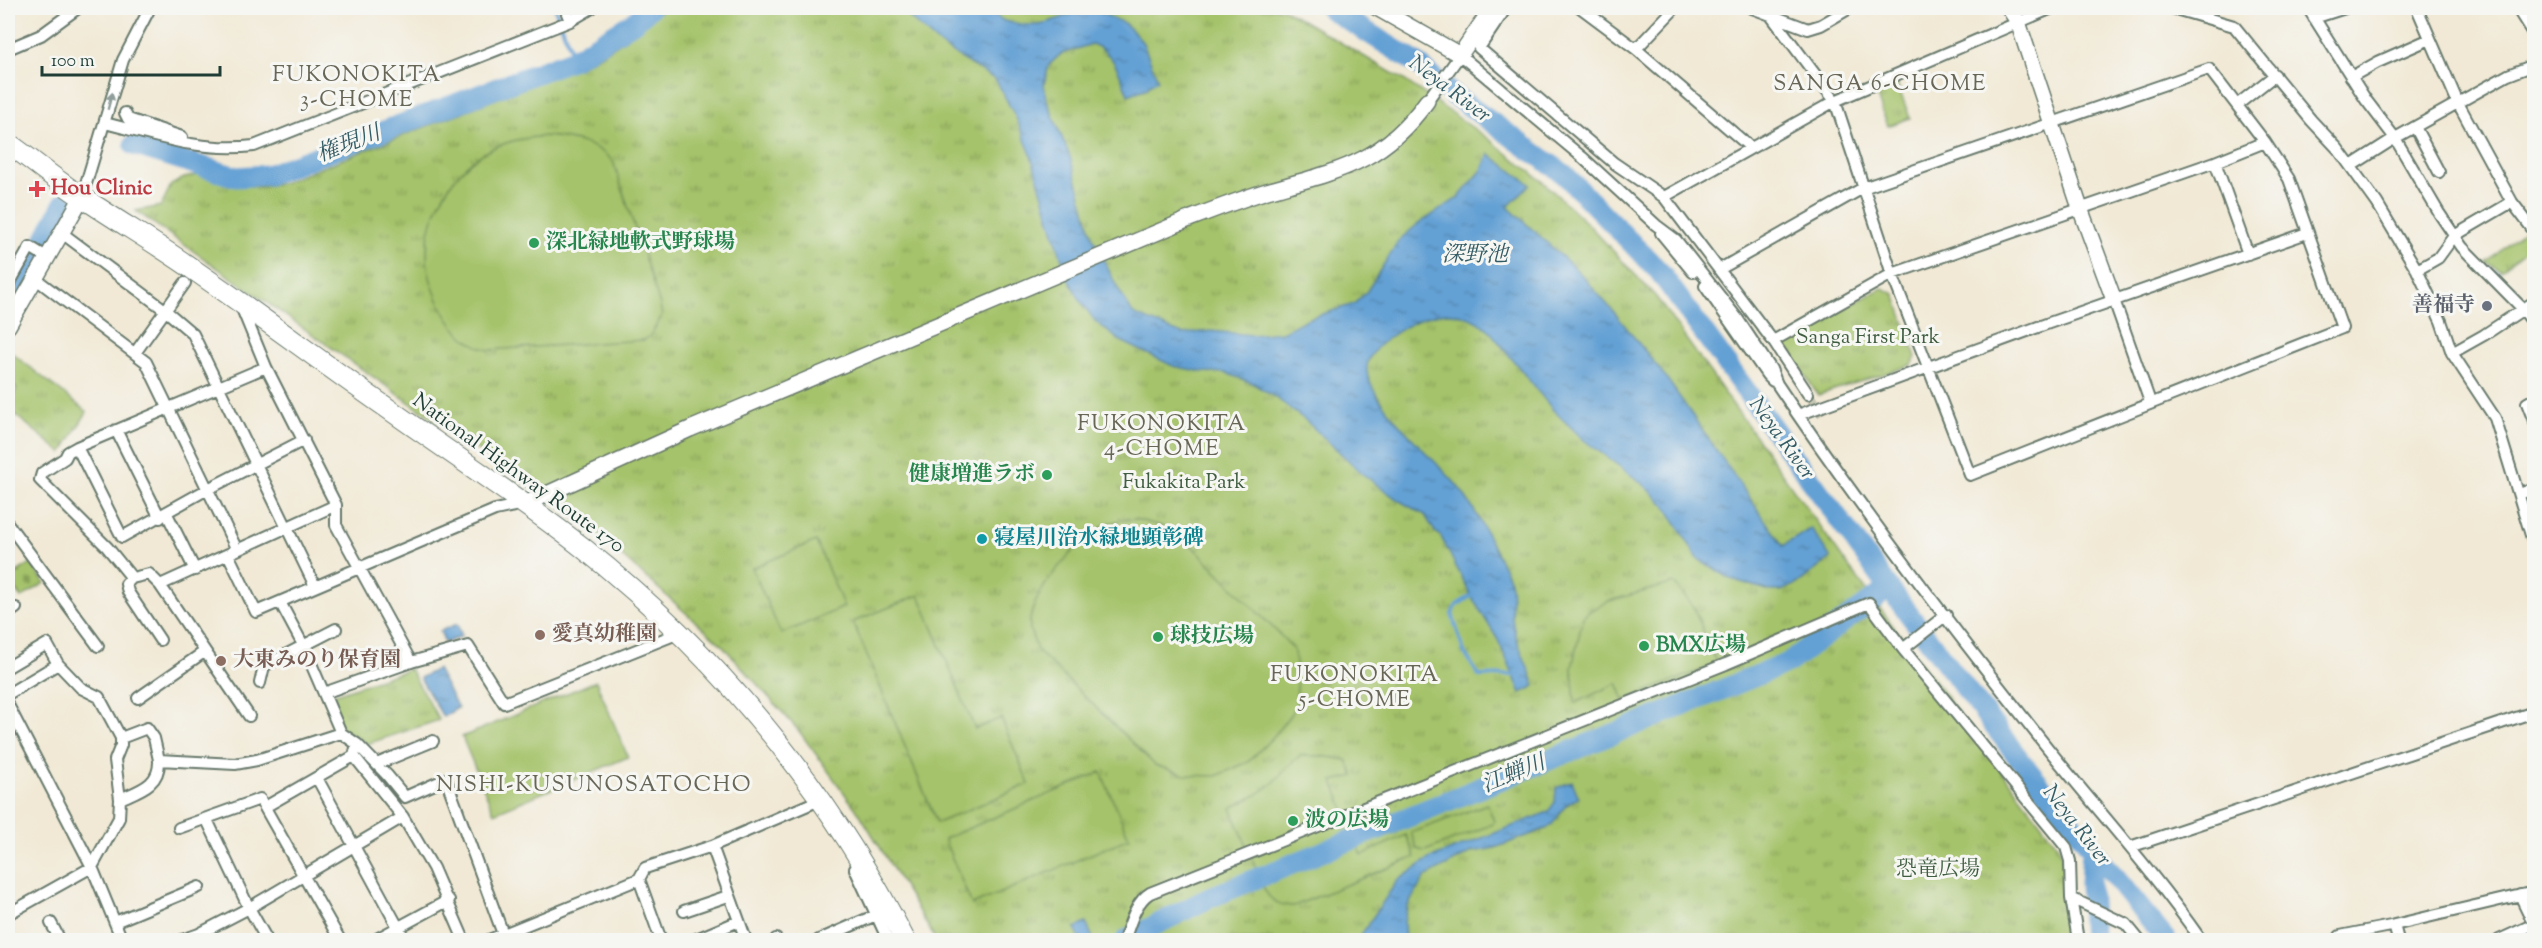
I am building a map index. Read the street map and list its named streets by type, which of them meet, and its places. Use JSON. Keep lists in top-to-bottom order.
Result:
{
  "streets": {
    "highway": ["National Highway Route 170"]
  },
  "districts": [
    "FUKONOKITA 3-CHOME",
    "SANGA 6-CHOME",
    "FUKONOKITA 4-CHOME",
    "FUKONOKITA 5-CHOME",
    "NISHI-KUSUNOSATOCHO"
  ],
  "water": [
    "Neya River",
    "権現川",
    "深野池",
    "江蝉川"
  ],
  "parks": ["Sanga First Park", "Fukakita Park", "恐竜広場"],
  "places": {
    "health": ["Hou Clinic"],
    "other": [
      "深北緑地軟式野球場",
      "善福寺",
      "健康増進ラボ",
      "寝屋川治水緑地顕彰碑",
      "愛真幼稚園",
      "球技広場",
      "BMX広場",
      "大東みのり保育園",
      "波の広場"
    ]
  },
  "scale_bar": "100 m"
}
